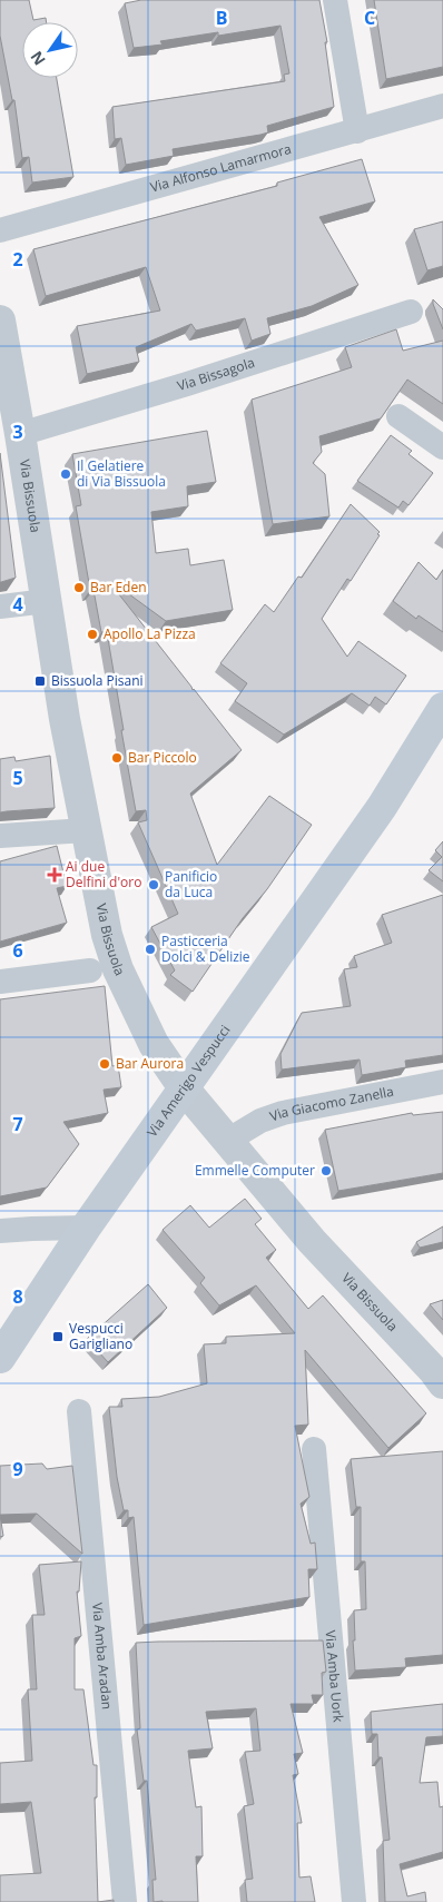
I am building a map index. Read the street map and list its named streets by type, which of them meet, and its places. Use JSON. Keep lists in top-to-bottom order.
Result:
{
  "streets": {
    "main road": ["Via Amerigo Vespucci"],
    "street": [
      "Via Alfonso Lamarmora",
      "Via Bissagola",
      "Via Bissuola",
      "Via Giacomo Zanella",
      "Via Amba Aradan",
      "Via Amba Uork"
    ]
  },
  "crossings": [
    ["Via Bissagola", "Via Bissuola"],
    ["Via Bissuola", "Via Amerigo Vespucci"],
    ["Via Bissuola", "Via Giacomo Zanella"]
  ],
  "places": {
    "other": [
      "Il Gelatiere di Via Bissuola",
      "Bar Eden",
      "Apollo La Pizza",
      "Bar Piccolo",
      "Panificio da Luca",
      "Pasticceria Dolci & Delizie",
      "Bar Aurora",
      "Emmelle Computer"
    ],
    "transit": ["Bissuola Pisani", "Vespucci Garigliano"],
    "health": ["Ai due Delfini d'oro"]
  },
  "north": "bottom left",
  "grid": {
    "columns": ["B", "C"],
    "rows": [
      "2",
      "3",
      "4",
      "5",
      "6",
      "7",
      "8",
      "9"
    ]
  }
}
